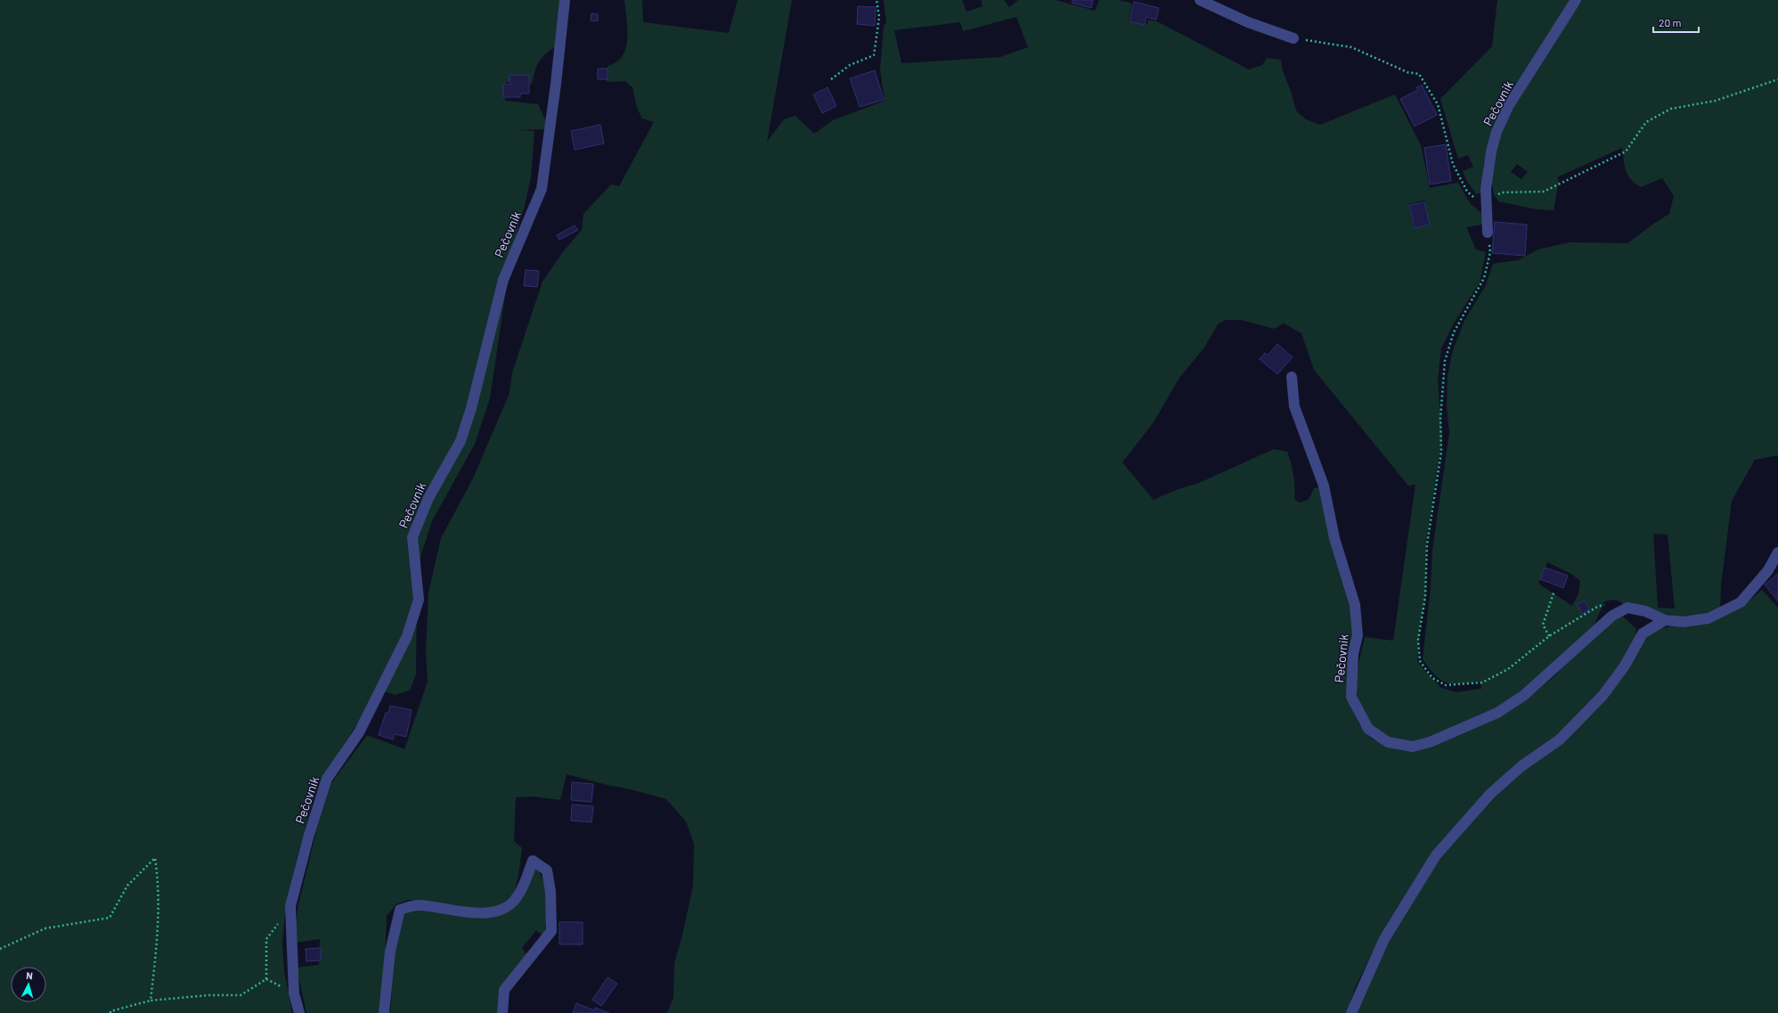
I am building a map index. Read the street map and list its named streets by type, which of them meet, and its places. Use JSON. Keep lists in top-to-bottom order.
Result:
{
  "streets": {
    "street": ["Pečovnik"]
  },
  "scale_bar": "20 m",
  "north": "top"
}
